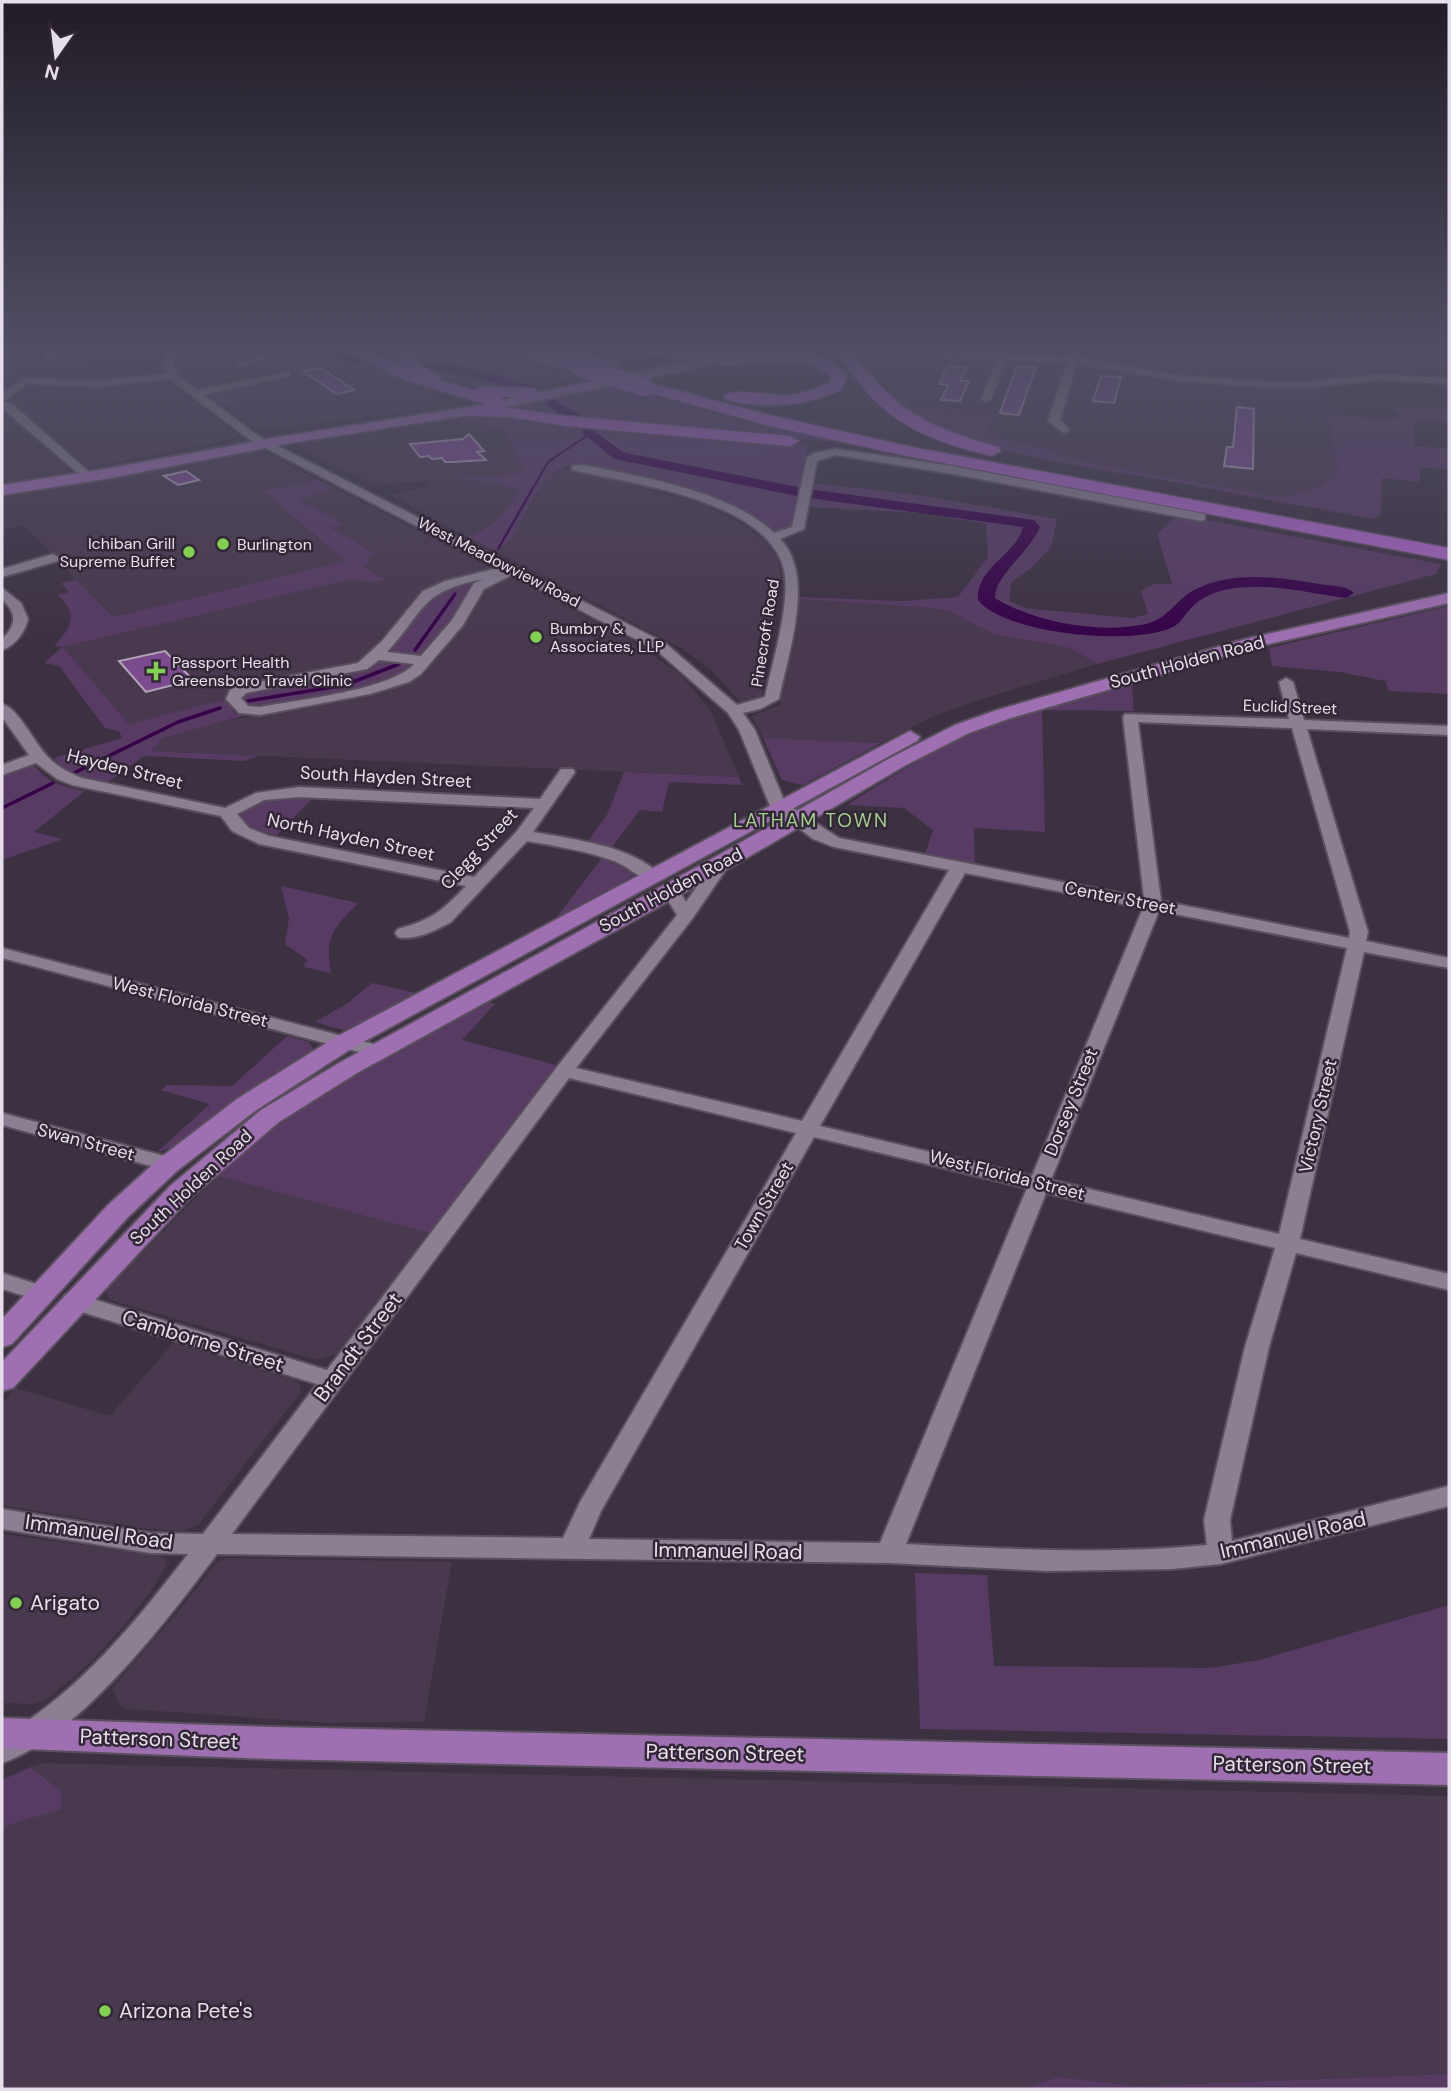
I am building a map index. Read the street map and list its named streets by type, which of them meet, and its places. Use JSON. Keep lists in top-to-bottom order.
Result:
{
  "streets": {
    "main road": ["South Holden Road", "Patterson Street"],
    "street": [
      "West Meadowview Road",
      "Pinecroft Road",
      "Euclid Street",
      "Hayden Street",
      "South Hayden Street",
      "North Hayden Street",
      "Clegg Street",
      "Center Street",
      "West Florida Street",
      "Dorsey Street",
      "Victory Street",
      "Swan Street",
      "Town Street",
      "Camborne Street",
      "Brandt Street",
      "Immanuel Road"
    ]
  },
  "crossings": [
    ["West Meadowview Road", "Pinecroft Road"],
    ["West Meadowview Road", "South Holden Road"],
    ["West Meadowview Road", "Center Street"],
    ["South Holden Road", "Center Street"],
    ["South Holden Road", "West Florida Street"],
    ["South Holden Road", "Swan Street"],
    ["South Holden Road", "Camborne Street"],
    ["South Holden Road", "Brandt Street"],
    ["Euclid Street", "Dorsey Street"],
    ["Euclid Street", "Victory Street"],
    ["Hayden Street", "South Hayden Street"],
    ["Hayden Street", "North Hayden Street"],
    ["South Hayden Street", "North Hayden Street"],
    ["South Hayden Street", "Clegg Street"],
    ["North Hayden Street", "Clegg Street"],
    ["Center Street", "Dorsey Street"],
    ["Center Street", "Victory Street"],
    ["Center Street", "Town Street"],
    ["West Florida Street", "Dorsey Street"],
    ["West Florida Street", "Victory Street"],
    ["West Florida Street", "Town Street"],
    ["West Florida Street", "Brandt Street"],
    ["Dorsey Street", "Immanuel Road"],
    ["Victory Street", "Immanuel Road"],
    ["Town Street", "Immanuel Road"],
    ["Camborne Street", "Brandt Street"],
    ["Brandt Street", "Immanuel Road"],
    ["Brandt Street", "Patterson Street"]
  ],
  "districts": ["LATHAM TOWN"],
  "places": {
    "other": [
      "Burlington",
      "Ichiban Grill Supreme Buffet",
      "Bumbry & Associates, LLP",
      "Arigato",
      "Arizona Pete's"
    ],
    "health": ["Passport Health Greensboro Travel Clinic"]
  },
  "north": "bottom"
}
